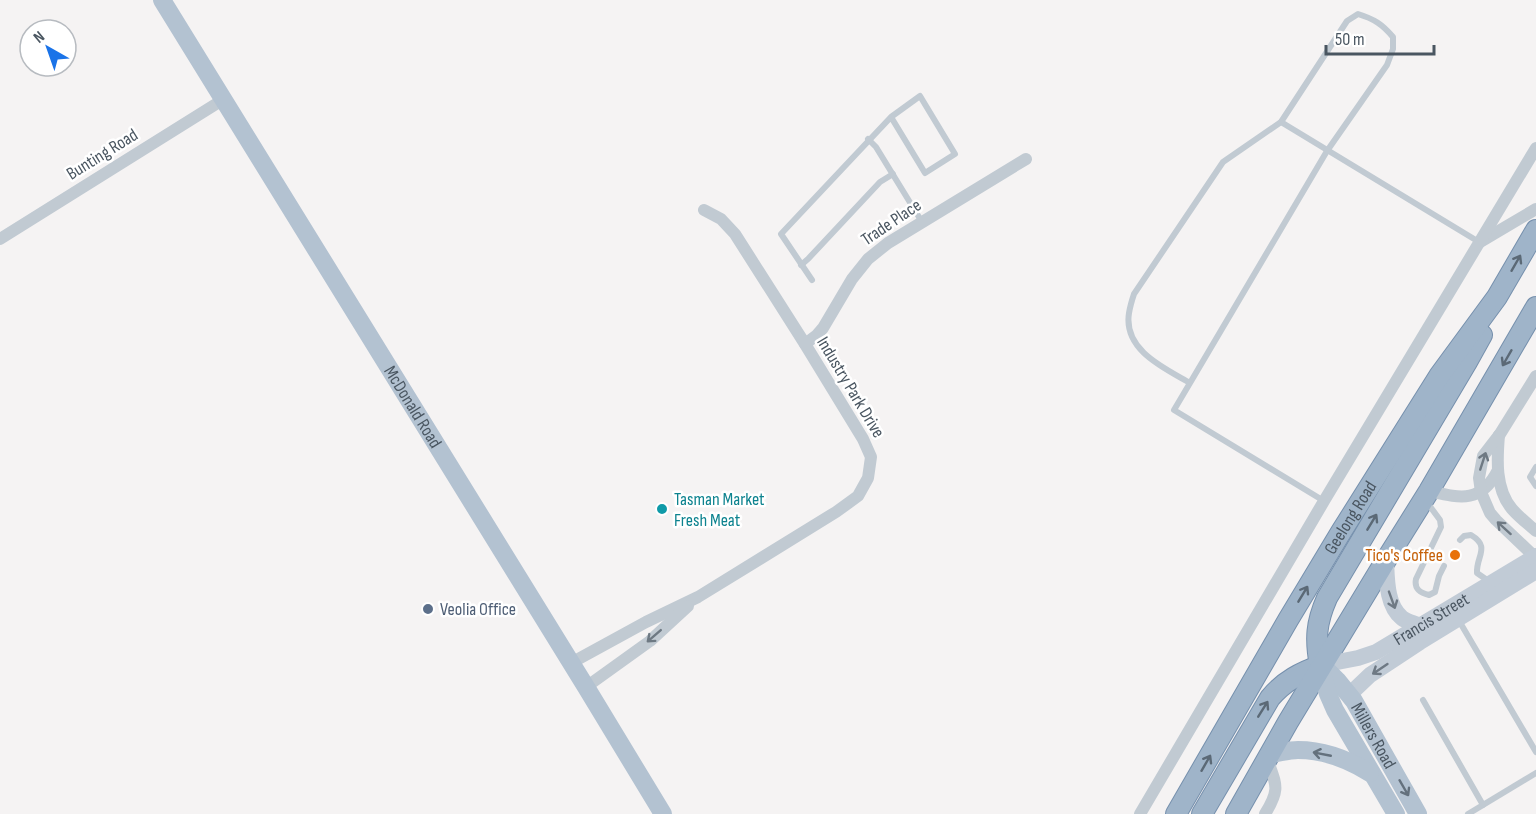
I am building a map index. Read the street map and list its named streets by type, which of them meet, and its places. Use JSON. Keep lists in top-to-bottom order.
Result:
{
  "streets": {
    "highway": ["Geelong Road"],
    "main road": ["McDonald Road", "Francis Street", "Millers Road"],
    "street": ["Bunting Road", "Trade Place", "Industry Park Drive"]
  },
  "crossings": [
    ["Bunting Road", "McDonald Road"],
    ["Trade Place", "Industry Park Drive"],
    ["Industry Park Drive", "McDonald Road"],
    ["Francis Street", "Millers Road"]
  ],
  "places": ["Tasman Market Fresh Meat", "Tico's Coffee", "Veolia Office"],
  "scale_bar": "50 m",
  "north": "top left"
}
